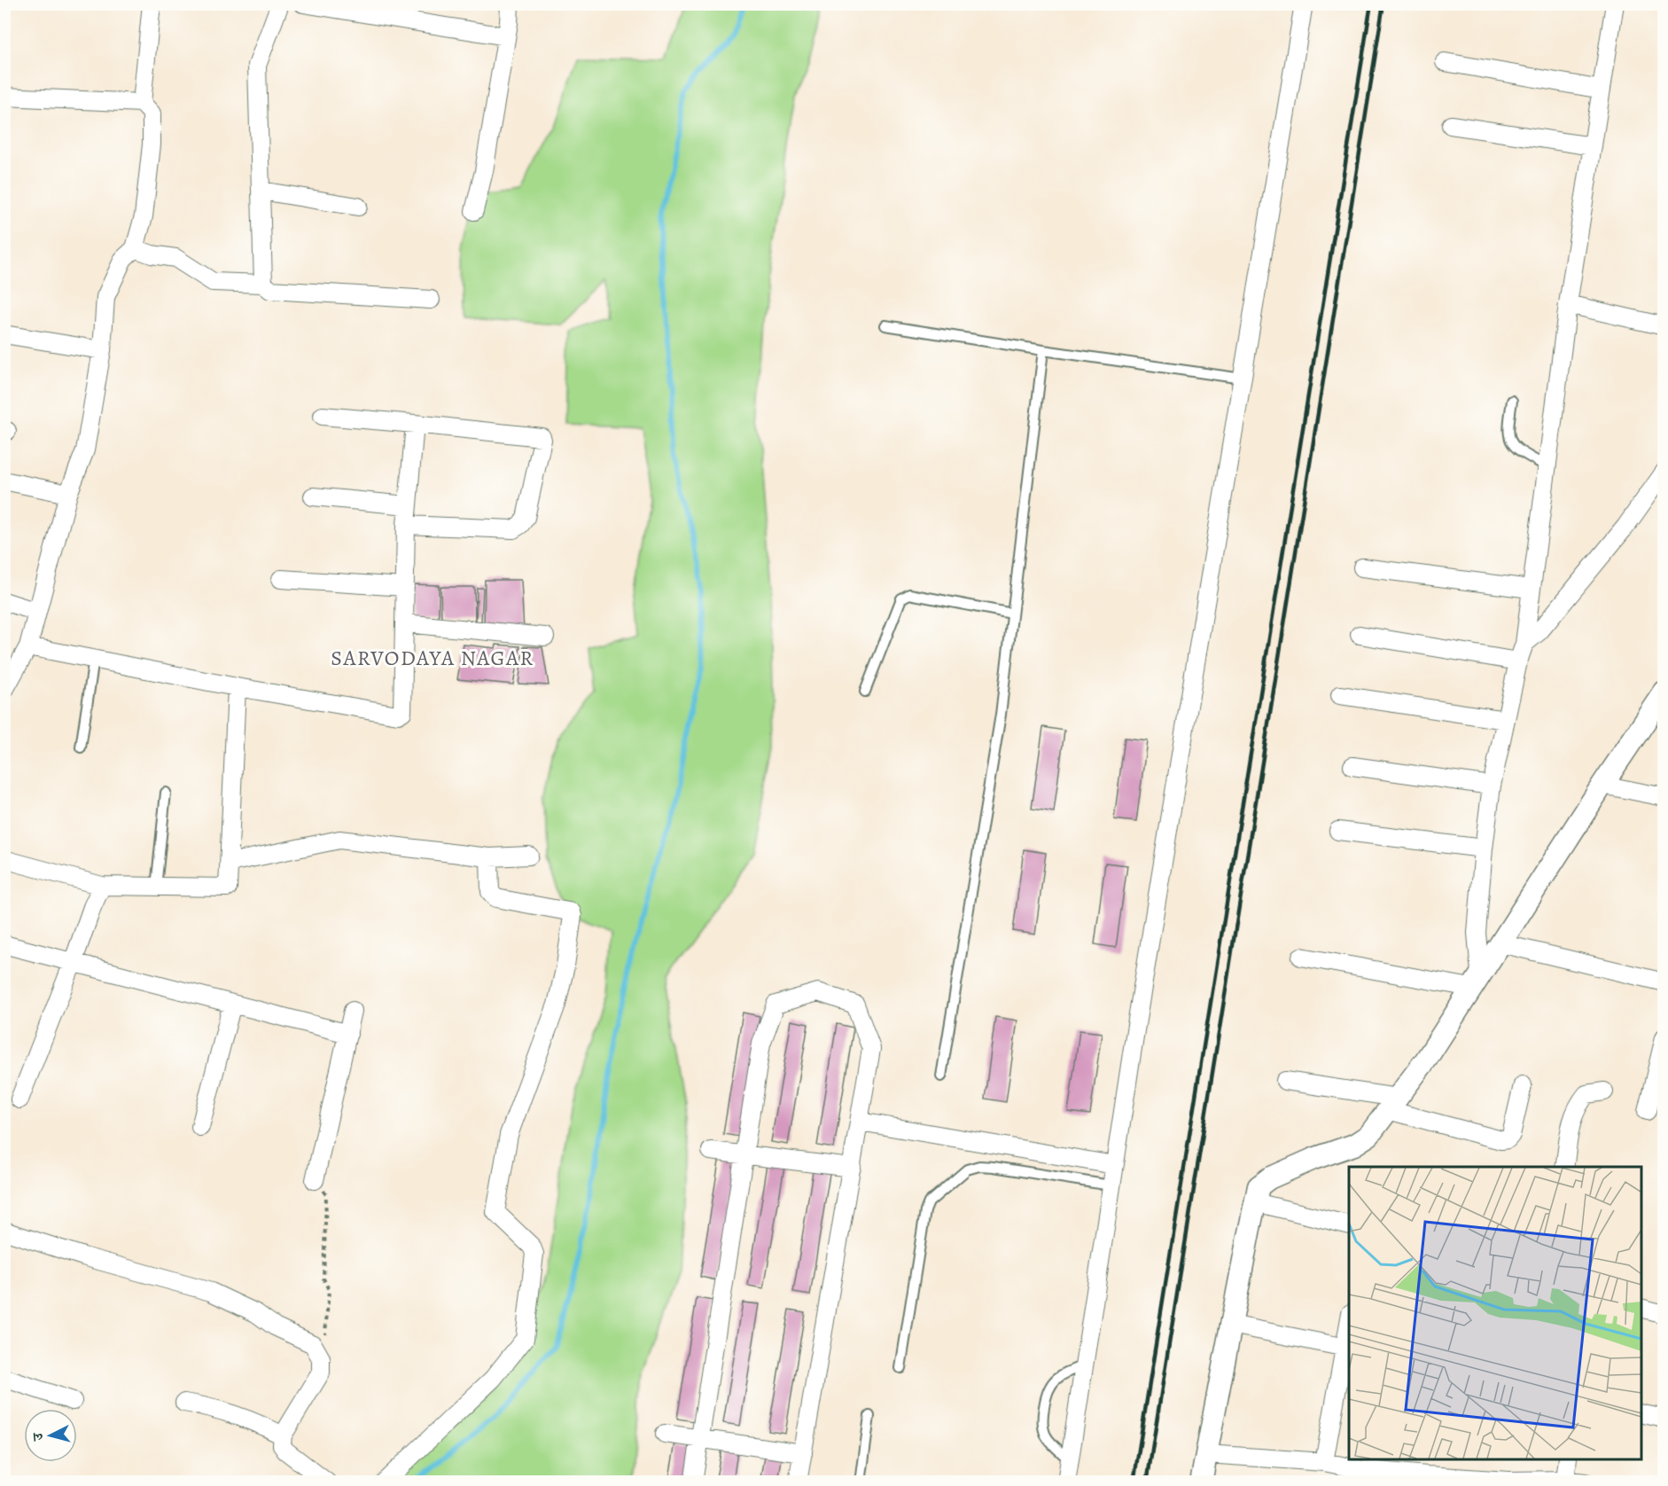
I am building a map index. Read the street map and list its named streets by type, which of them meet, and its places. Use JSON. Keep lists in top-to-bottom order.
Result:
{
  "districts": ["SARVODAYA NAGAR"],
  "north": "left"
}
